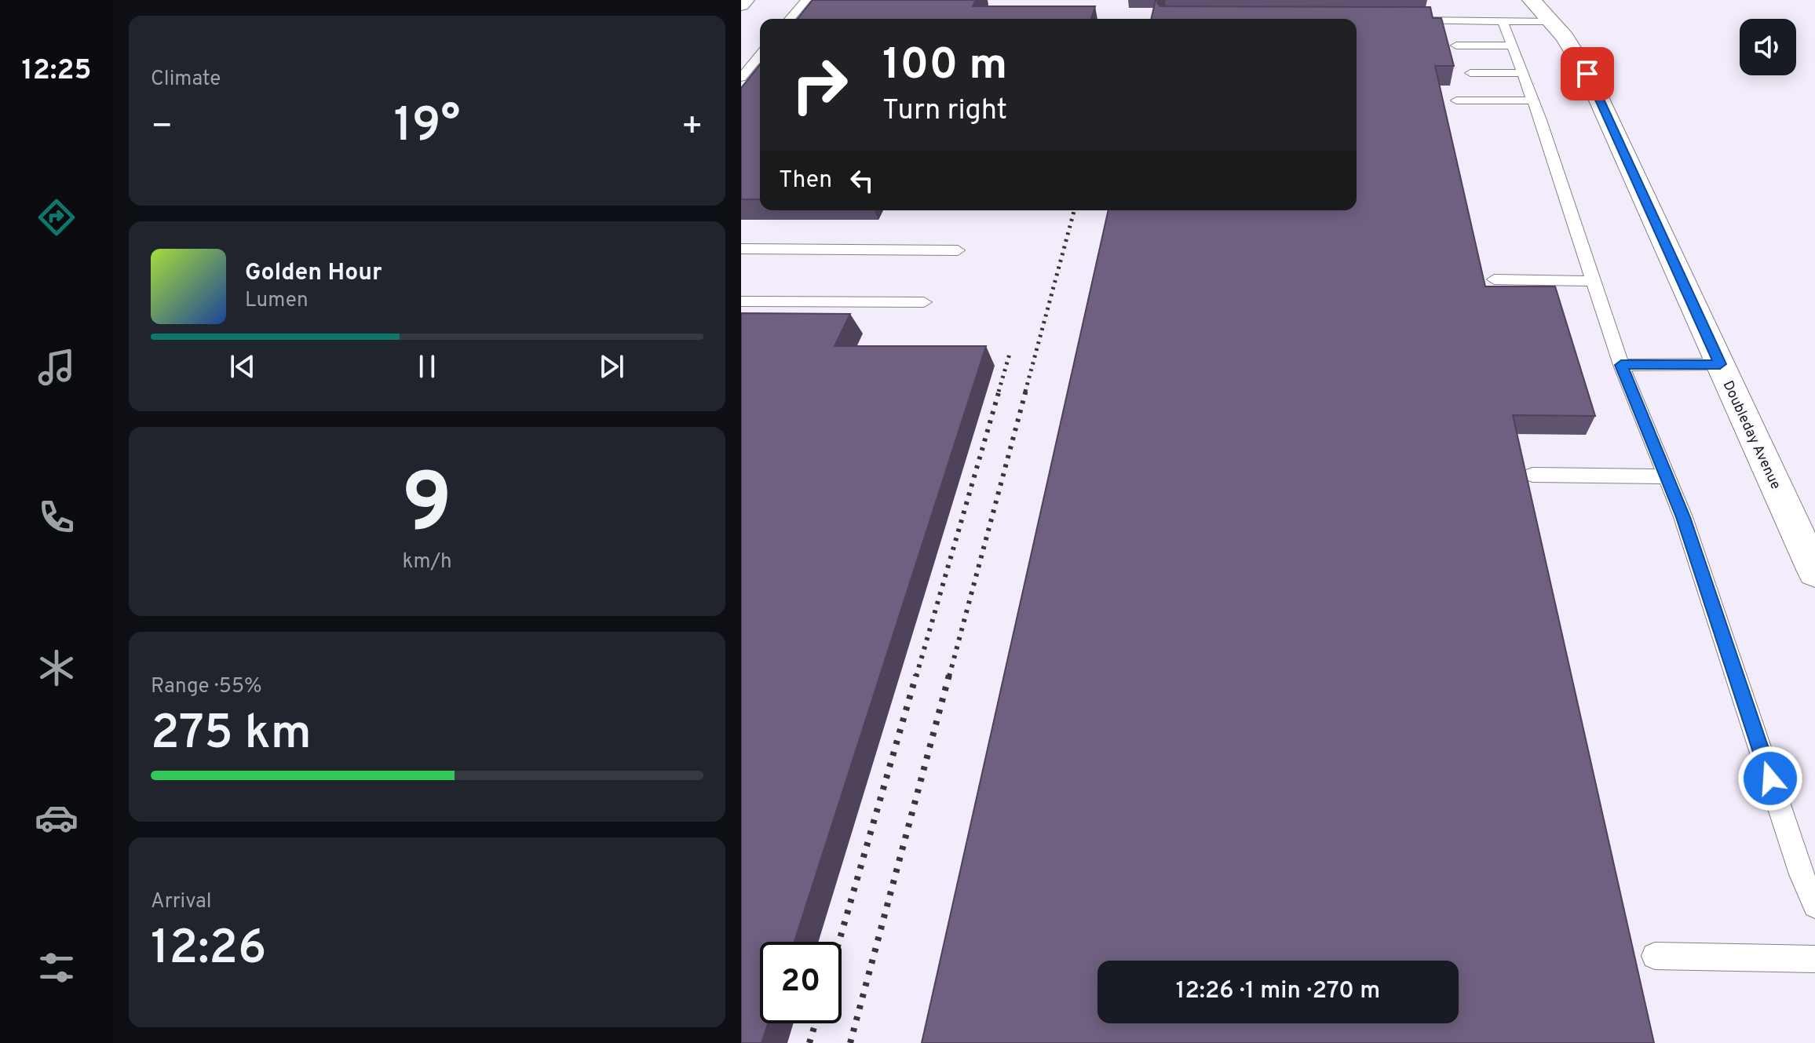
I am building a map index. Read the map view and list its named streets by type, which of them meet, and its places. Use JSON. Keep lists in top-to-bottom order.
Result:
{
  "streets": {
    "street": ["Doubleday Avenue"]
  },
  "page": {
    "tabs": "12:25",
    "tile": [
      "Climate",
      ["9", "km/h"],
      ["Range · 55%", "275 km"],
      ["Arrival", "12:26"]
    ],
    "turn": ["100 m", "Turn right"],
    "heat": ["−", "19°", "+"],
    "then": "Then",
    "song": ["Golden Hour", "Lumen"],
    "limit": "20",
    "trip": "12:26 · 1 min · 270 m"
  }
}
